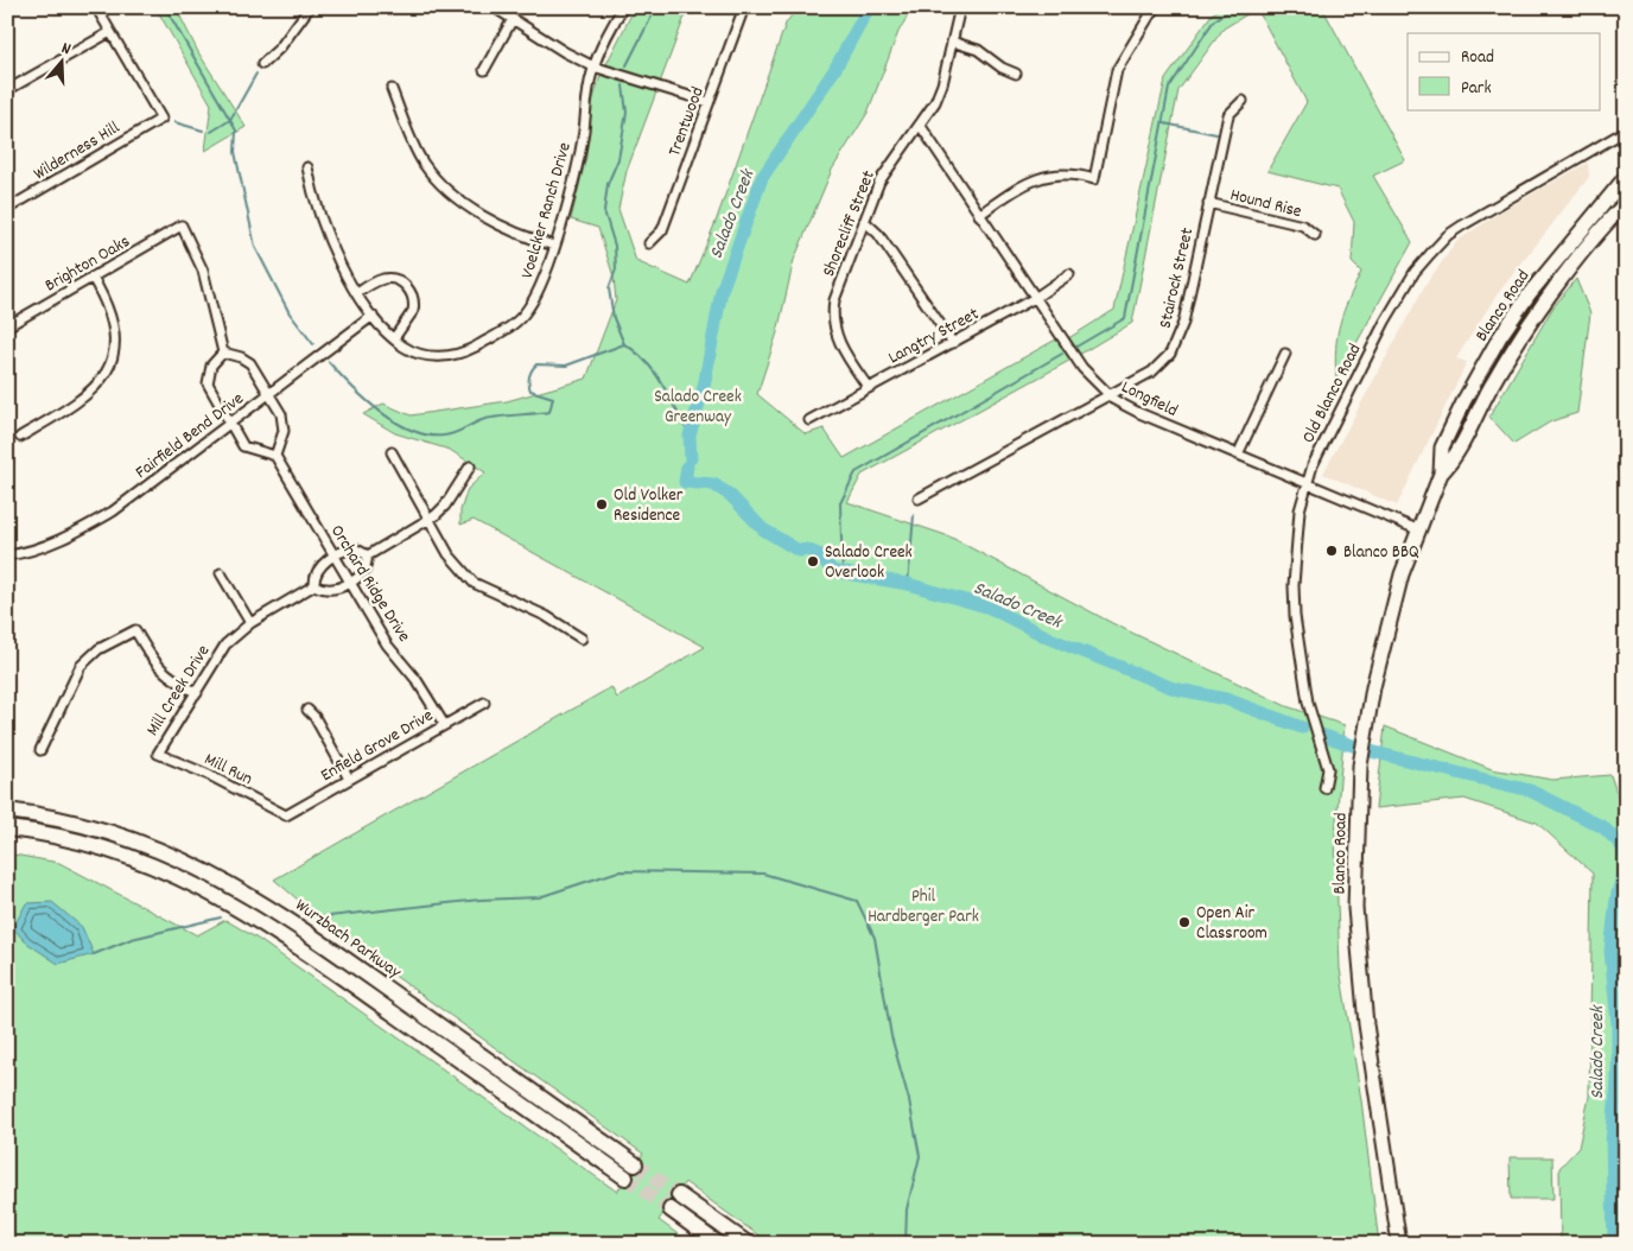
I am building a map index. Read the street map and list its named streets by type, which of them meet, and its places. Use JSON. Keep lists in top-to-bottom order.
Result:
{
  "streets": {
    "highway": ["Wurzbach Parkway"],
    "main road": ["Blanco Road"],
    "street": [
      "Trentwood",
      "Wilderness Hill",
      "Hound Rise",
      "Voelcker Ranch Drive",
      "Shorecliff Street",
      "Brighton Oaks",
      "Stairock Street",
      "Langtry Street",
      "Old Blanco Road",
      "Longfield",
      "Fairfield Bend Drive",
      "Orchard Ridge Drive",
      "Mill Creek Drive",
      "Enfield Grove Drive",
      "Mill Run"
    ]
  },
  "crossings": [
    ["Hound Rise", "Stairock Street"],
    ["Voelcker Ranch Drive", "Fairfield Bend Drive"],
    ["Shorecliff Street", "Langtry Street"],
    ["Shorecliff Street", "Longfield"],
    ["Stairock Street", "Longfield"],
    ["Blanco Road", "Longfield"],
    ["Langtry Street", "Longfield"],
    ["Old Blanco Road", "Longfield"],
    ["Orchard Ridge Drive", "Mill Creek Drive"],
    ["Orchard Ridge Drive", "Enfield Grove Drive"],
    ["Mill Creek Drive", "Mill Run"],
    ["Enfield Grove Drive", "Mill Run"]
  ],
  "water": ["Salado Creek"],
  "parks": ["Salado Creek Greenway", "Phil Hardberger Park"],
  "places": [
    "Old Volker Residence",
    "Blanco BBQ",
    "Salado Creek Overlook",
    "Open Air Classroom"
  ],
  "legend": ["Road", "Park"],
  "north": "top"
}
